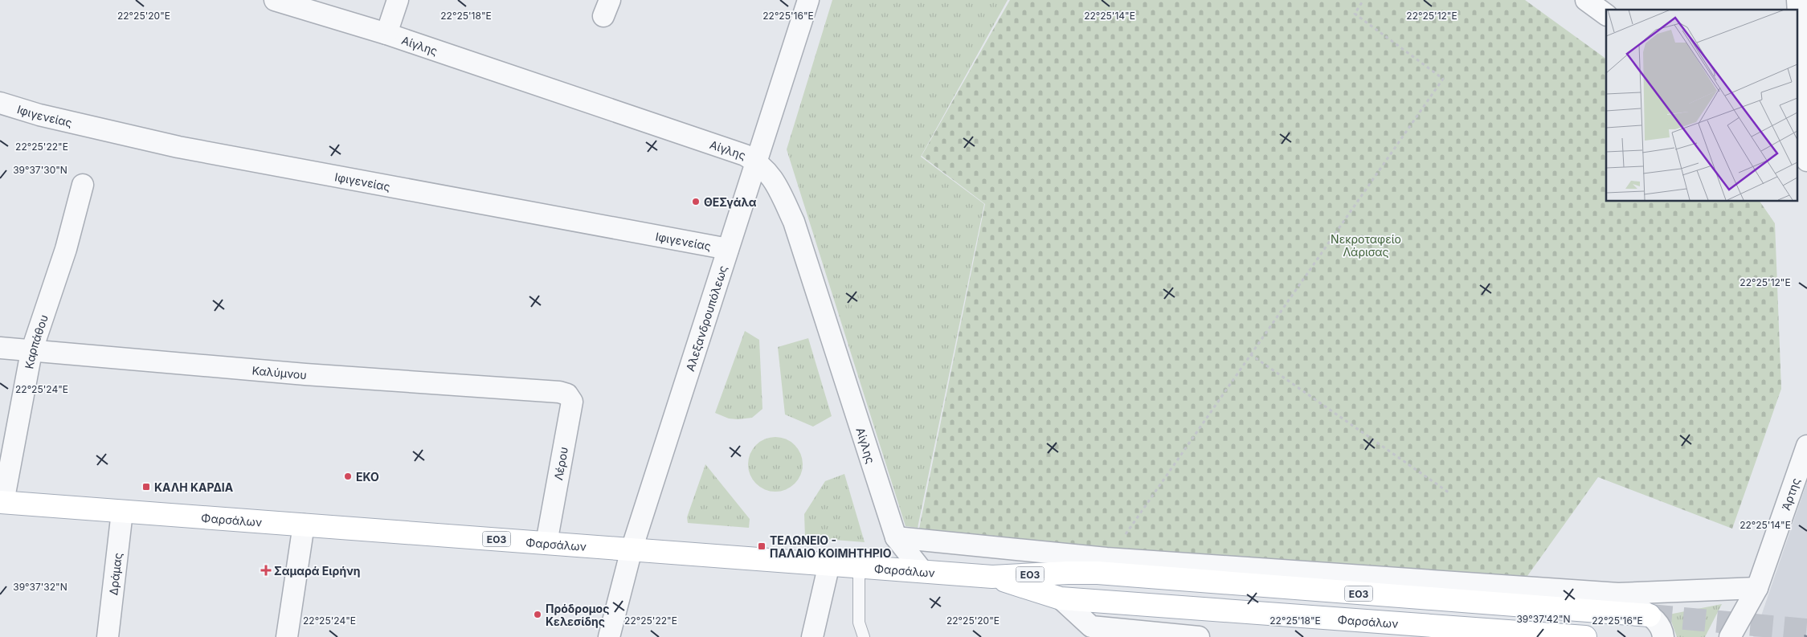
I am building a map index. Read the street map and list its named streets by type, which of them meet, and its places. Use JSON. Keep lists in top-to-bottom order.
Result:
{
  "streets": {
    "main road": ["Φαρσάλων", "ΕΟ3"],
    "street": [
      "Αίγλης",
      "Ιφιγενείας",
      "Αλεξανδρουπόλεως",
      "Καρπάθου",
      "Καλύμνου",
      "Λέρου",
      "Άρτης",
      "Δράμας"
    ]
  },
  "crossings": [
    ["Αίγλης", "Αλεξανδρουπόλεως"],
    ["Αίγλης", "Φαρσάλων"],
    ["Ιφιγενείας", "Αλεξανδρουπόλεως"],
    ["Αλεξανδρουπόλεως", "Φαρσάλων"],
    ["Καρπάθου", "Καλύμνου"],
    ["Καρπάθου", "Φαρσάλων"],
    ["Καλύμνου", "Λέρου"],
    ["Λέρου", "Φαρσάλων"],
    ["Φαρσάλων", "ΕΟ3"],
    ["Φαρσάλων", "Δράμας"]
  ],
  "parks": ["Νεκροταφείο Λάρισας"],
  "places": {
    "other": ["ΘΕΣγάλα", "EKO", "Πρόδρομος Κελεσίδης"],
    "transit": ["ΚΑΛΗ ΚΑΡΔΙΑ", "ΤΕΛΩΝΕΙΟ - ΠΑΛΑΙΟ ΚΟΙΜΗΤΗΡΙΟ"],
    "health": ["Σαμαρά Ειρήνη"]
  },
  "coordinates": [
    "22°25'20\"E",
    "22°25'18\"E",
    "22°25'16\"E",
    "22°25'12\"E",
    "22°25'14\"E",
    "22°25'22\"E",
    "39°37'30\"N",
    "22°25'24\"E",
    "39°37'32\"N",
    "39°37'42\"N"
  ]
}
